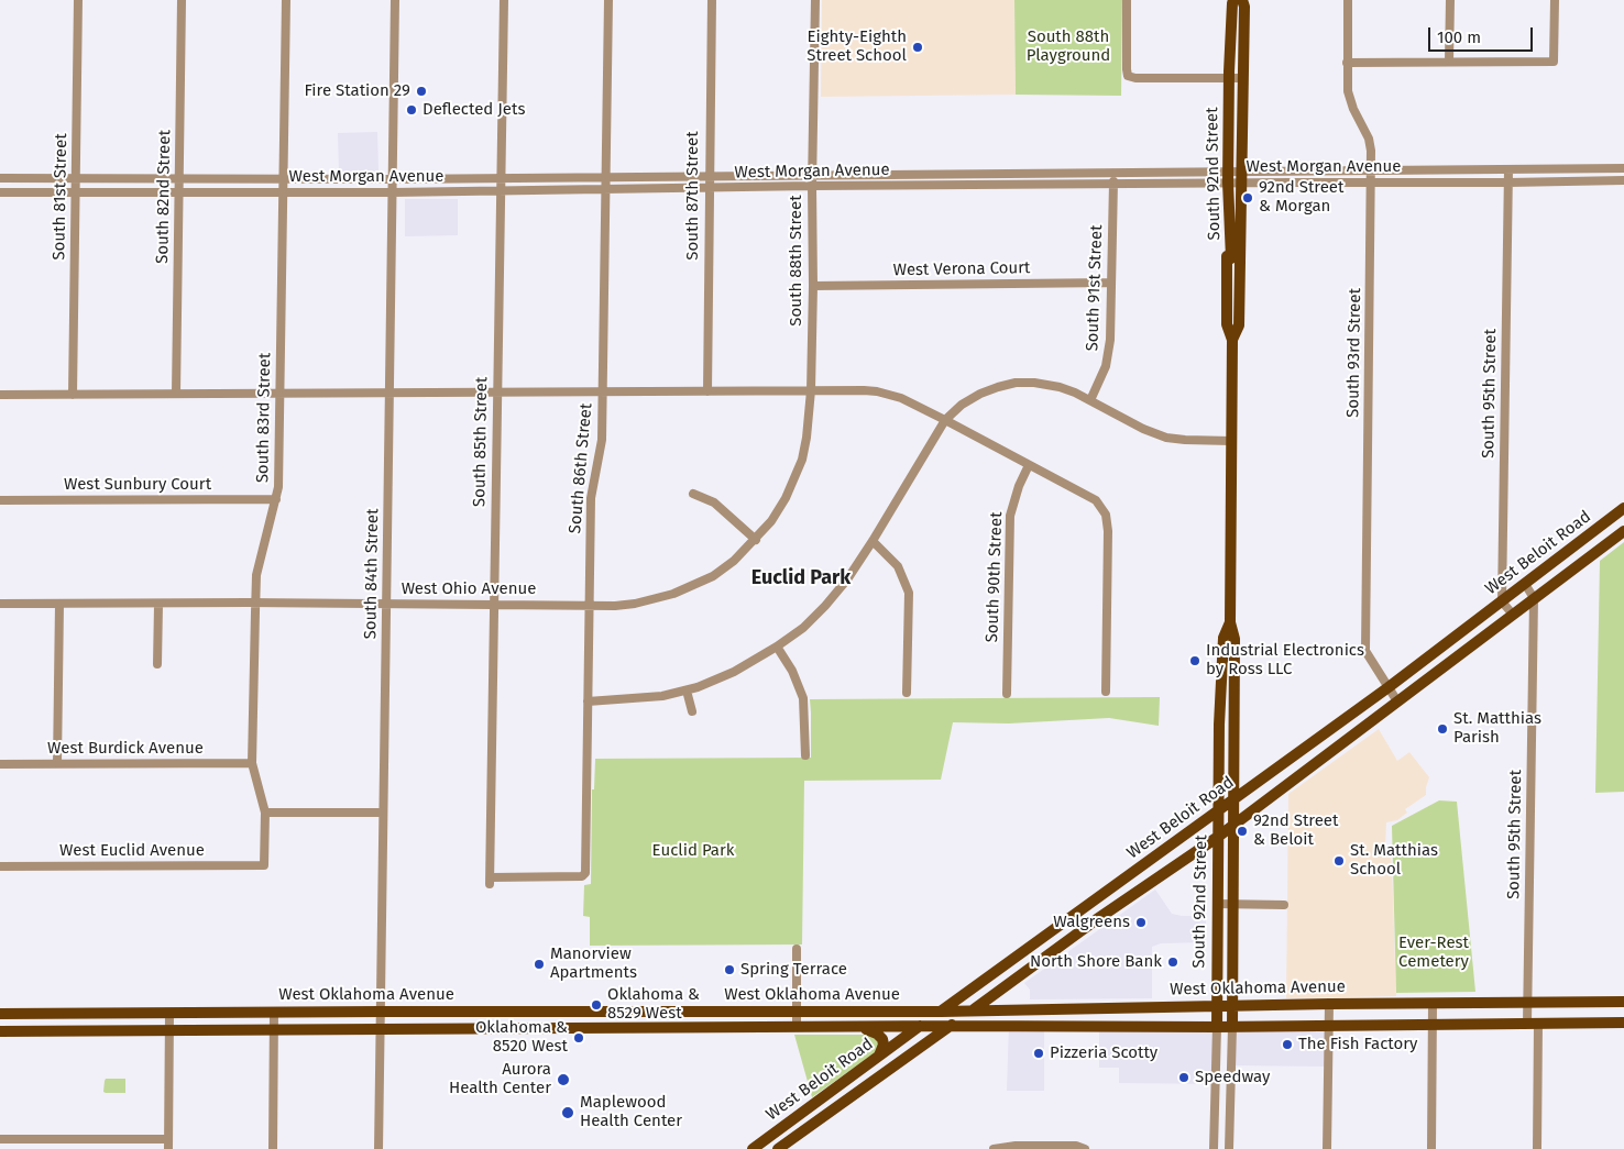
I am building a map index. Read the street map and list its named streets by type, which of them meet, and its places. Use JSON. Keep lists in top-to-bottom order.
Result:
{
  "streets": {
    "main road": ["South 92nd Street", "West Beloit Road", "West Oklahoma Avenue"],
    "street": [
      "West Morgan Avenue",
      "South 87th Street",
      "South 81st Street",
      "South 82nd Street",
      "South 88th Street",
      "West Verona Court",
      "South 91st Street",
      "South 93rd Street",
      "South 95th Street",
      "South 83rd Street",
      "South 85th Street",
      "South 86th Street",
      "West Sunbury Court",
      "South 84th Street",
      "South 90th Street",
      "West Ohio Avenue",
      "West Burdick Avenue",
      "West Euclid Avenue"
    ]
  },
  "crossings": [
    ["West Morgan Avenue", "South 92nd Street"],
    ["West Morgan Avenue", "South 87th Street"],
    ["West Morgan Avenue", "South 81st Street"],
    ["West Morgan Avenue", "South 82nd Street"],
    ["West Morgan Avenue", "South 88th Street"],
    ["West Morgan Avenue", "South 91st Street"],
    ["West Morgan Avenue", "South 93rd Street"],
    ["West Morgan Avenue", "South 95th Street"],
    ["West Morgan Avenue", "South 83rd Street"],
    ["West Morgan Avenue", "South 85th Street"],
    ["West Morgan Avenue", "South 86th Street"],
    ["West Morgan Avenue", "South 84th Street"],
    ["South 92nd Street", "West Beloit Road"],
    ["South 92nd Street", "West Oklahoma Avenue"],
    ["South 88th Street", "West Verona Court"],
    ["South 88th Street", "West Ohio Avenue"],
    ["West Verona Court", "South 91st Street"],
    ["South 93rd Street", "West Beloit Road"],
    ["South 95th Street", "West Beloit Road"],
    ["South 95th Street", "West Oklahoma Avenue"],
    ["South 83rd Street", "West Sunbury Court"],
    ["South 83rd Street", "West Ohio Avenue"],
    ["South 83rd Street", "West Burdick Avenue"],
    ["South 83rd Street", "West Euclid Avenue"],
    ["South 85th Street", "South 86th Street"],
    ["South 85th Street", "West Ohio Avenue"],
    ["South 86th Street", "West Ohio Avenue"],
    ["West Beloit Road", "West Oklahoma Avenue"],
    ["South 84th Street", "West Ohio Avenue"],
    ["South 84th Street", "West Oklahoma Avenue"]
  ],
  "districts": ["Euclid Park"],
  "parks": ["South 88th Playground", "Euclid Park", "Ever-Rest Cemetery"],
  "places": [
    "Eighty-Eighth Street School",
    "Fire Station 29",
    "Deflected Jets",
    "92nd Street & Morgan",
    "Industrial Electronics by Ross LLC",
    "St. Matthias Parish",
    "92nd Street & Beloit",
    "St. Matthias School",
    "Walgreens",
    "North Shore Bank",
    "Manorview Apartments",
    "Spring Terrace",
    "Oklahoma & 8529 West",
    "Oklahoma & 8520 West",
    "The Fish Factory",
    "Pizzeria Scotty",
    "Speedway",
    "Aurora Health Center",
    "Maplewood Health Center"
  ],
  "scale_bar": "100 m"
}
